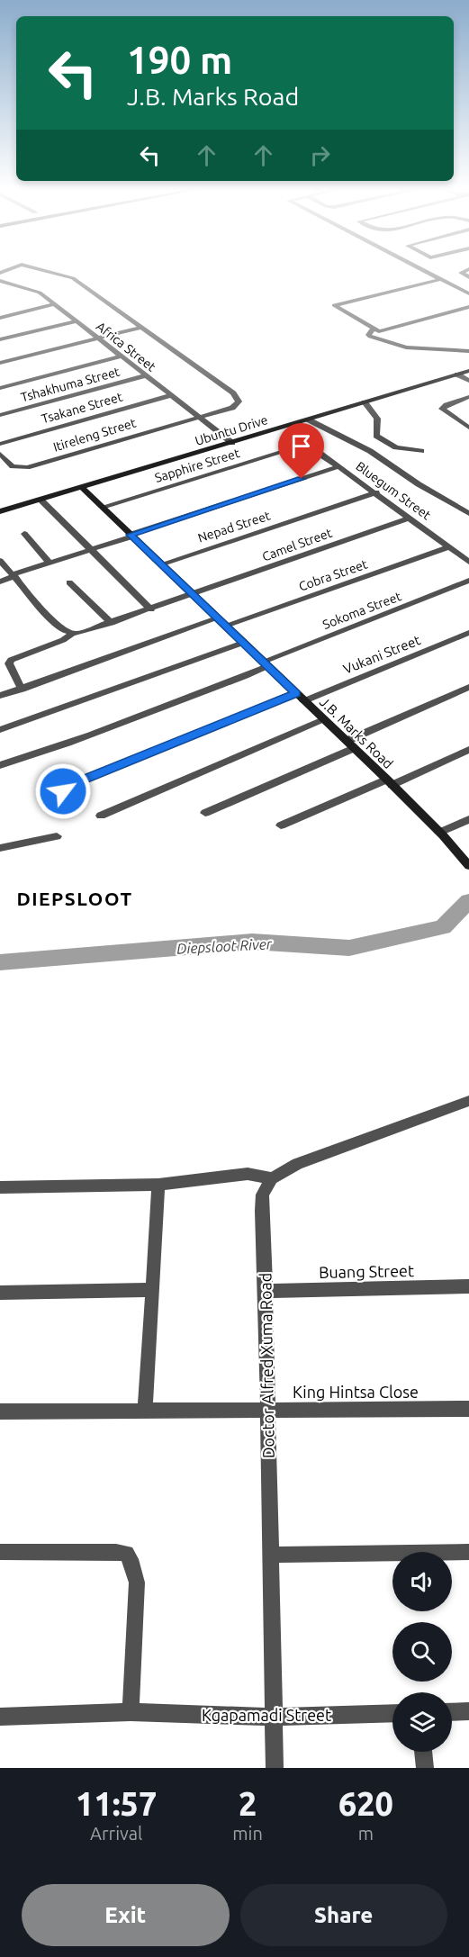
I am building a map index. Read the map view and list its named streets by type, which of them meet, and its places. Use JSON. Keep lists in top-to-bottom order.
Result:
{
  "streets": {
    "street": [
      "Africa Street",
      "Tshakhuma Street",
      "Tsakane Street",
      "Ubuntu Drive",
      "Itireleng Street",
      "Sapphire Street",
      "Bluegum Street",
      "Nepad Street",
      "Camel Street",
      "Cobra Street",
      "Sokoma Street",
      "Vukani Street",
      "J.B. Marks Road",
      "Buang Street",
      "Doctor Alfred Xuma Road",
      "King Hintsa Close",
      "Kgapamadi Street"
    ]
  },
  "crossings": [
    ["Africa Street", "Tshakhuma Street"],
    ["Africa Street", "Tsakane Street"],
    ["Africa Street", "Ubuntu Drive"],
    ["Africa Street", "Itireleng Street"],
    ["Ubuntu Drive", "Bluegum Street"],
    ["Ubuntu Drive", "J.B. Marks Road"],
    ["Sapphire Street", "Bluegum Street"],
    ["Sapphire Street", "J.B. Marks Road"],
    ["Bluegum Street", "Nepad Street"],
    ["Bluegum Street", "Camel Street"],
    ["Bluegum Street", "Cobra Street"],
    ["Nepad Street", "J.B. Marks Road"],
    ["Camel Street", "J.B. Marks Road"],
    ["Cobra Street", "J.B. Marks Road"],
    ["Sokoma Street", "J.B. Marks Road"],
    ["Vukani Street", "J.B. Marks Road"],
    ["Buang Street", "Doctor Alfred Xuma Road"],
    ["Doctor Alfred Xuma Road", "King Hintsa Close"],
    ["Doctor Alfred Xuma Road", "Kgapamadi Street"]
  ],
  "districts": ["DIEPSLOOT"],
  "water": ["Diepsloot River"],
  "page": {
    "turn": ["190 m", "J.B. Marks Road"],
    "eta": [
      "11:57",
      "Arrival",
      "2",
      "min",
      "620",
      "m"
    ],
    "buttons": ["Exit", "Share"]
  }
}
